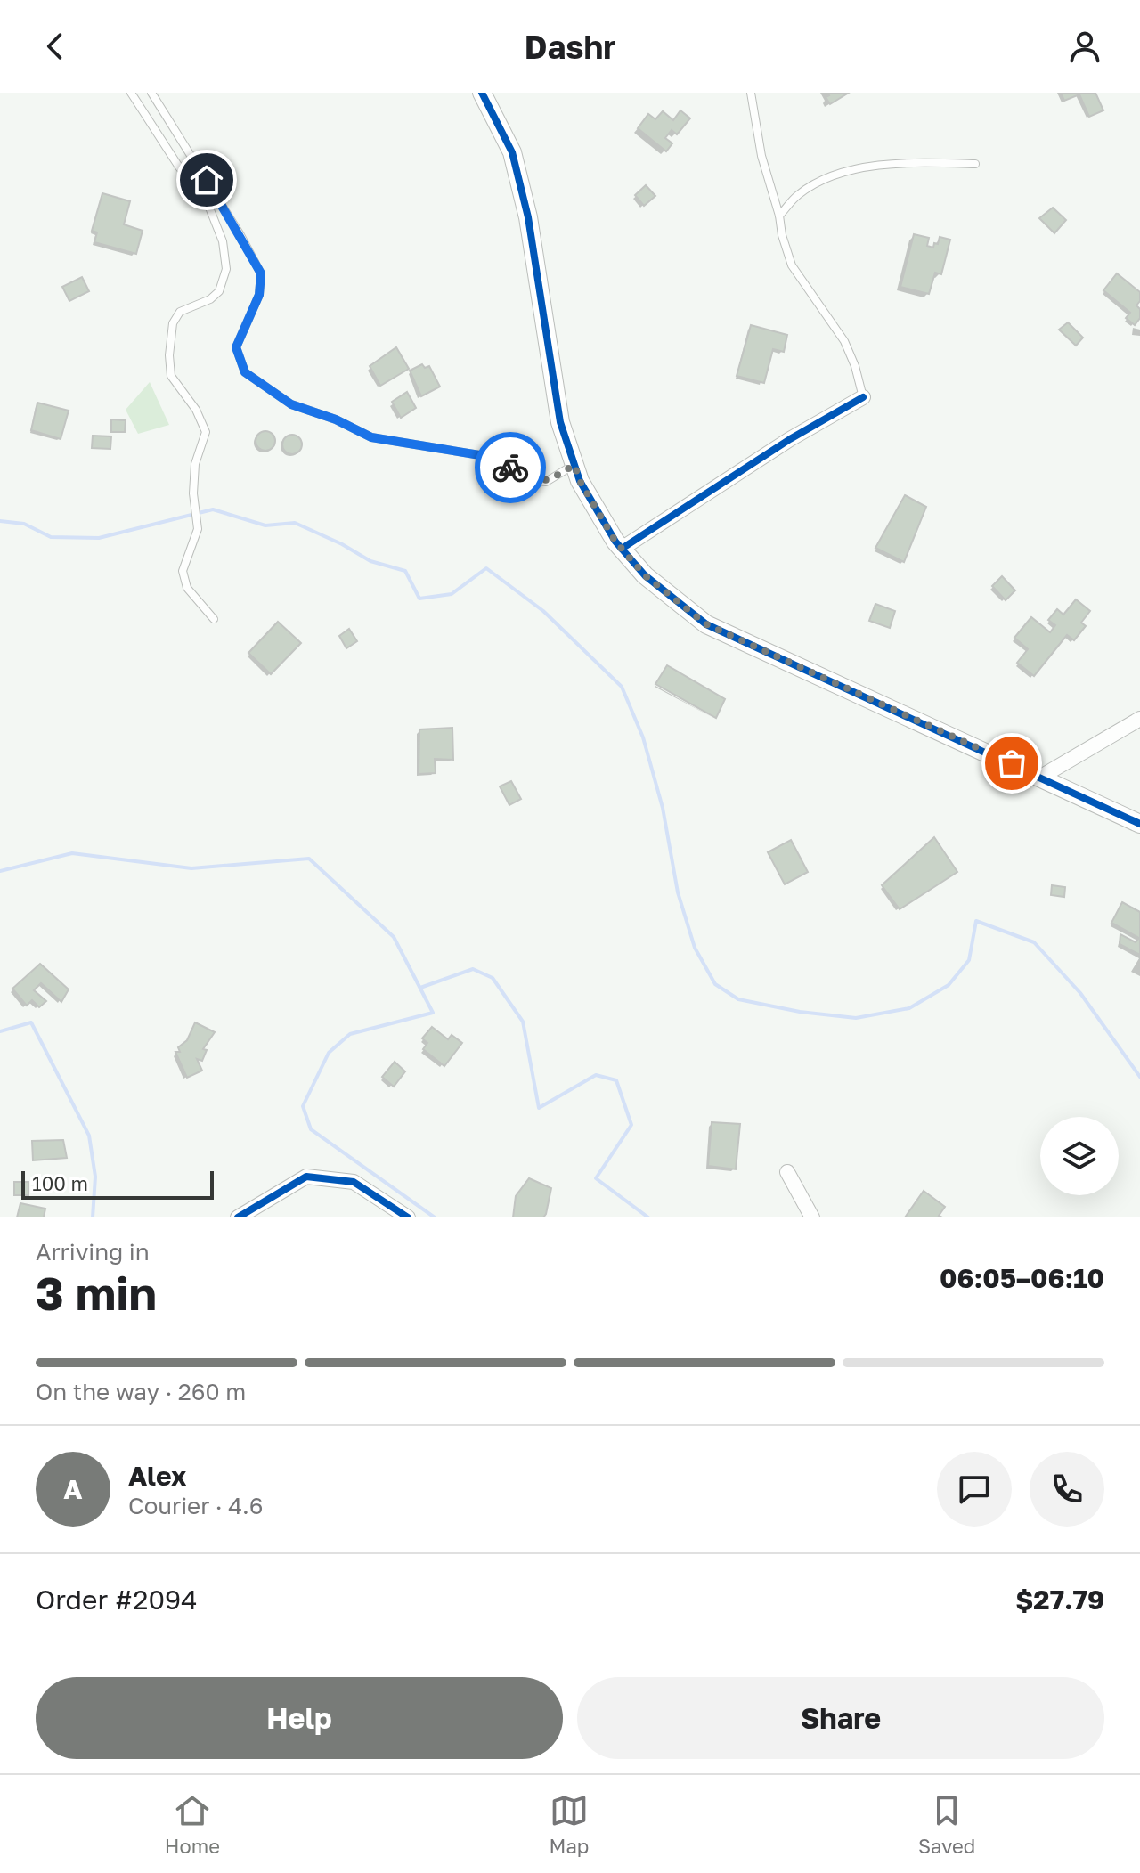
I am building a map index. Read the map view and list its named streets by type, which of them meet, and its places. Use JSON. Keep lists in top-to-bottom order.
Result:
{
  "scale_bar": "100 m",
  "page": {
    "header": "Dashr",
    "scale": "100 m",
    "heading": ["3 min", "Arriving in", "06:05–06:10"],
    "panel": [
      "Alex",
      "Courier · 4.6",
      "Order #2094",
      "$27.79"
    ],
    "bar": "On the way · 260 m",
    "round": "A",
    "buttons": ["Help", "Share"],
    "tabs": ["Home", "Map", "Saved"]
  }
}
